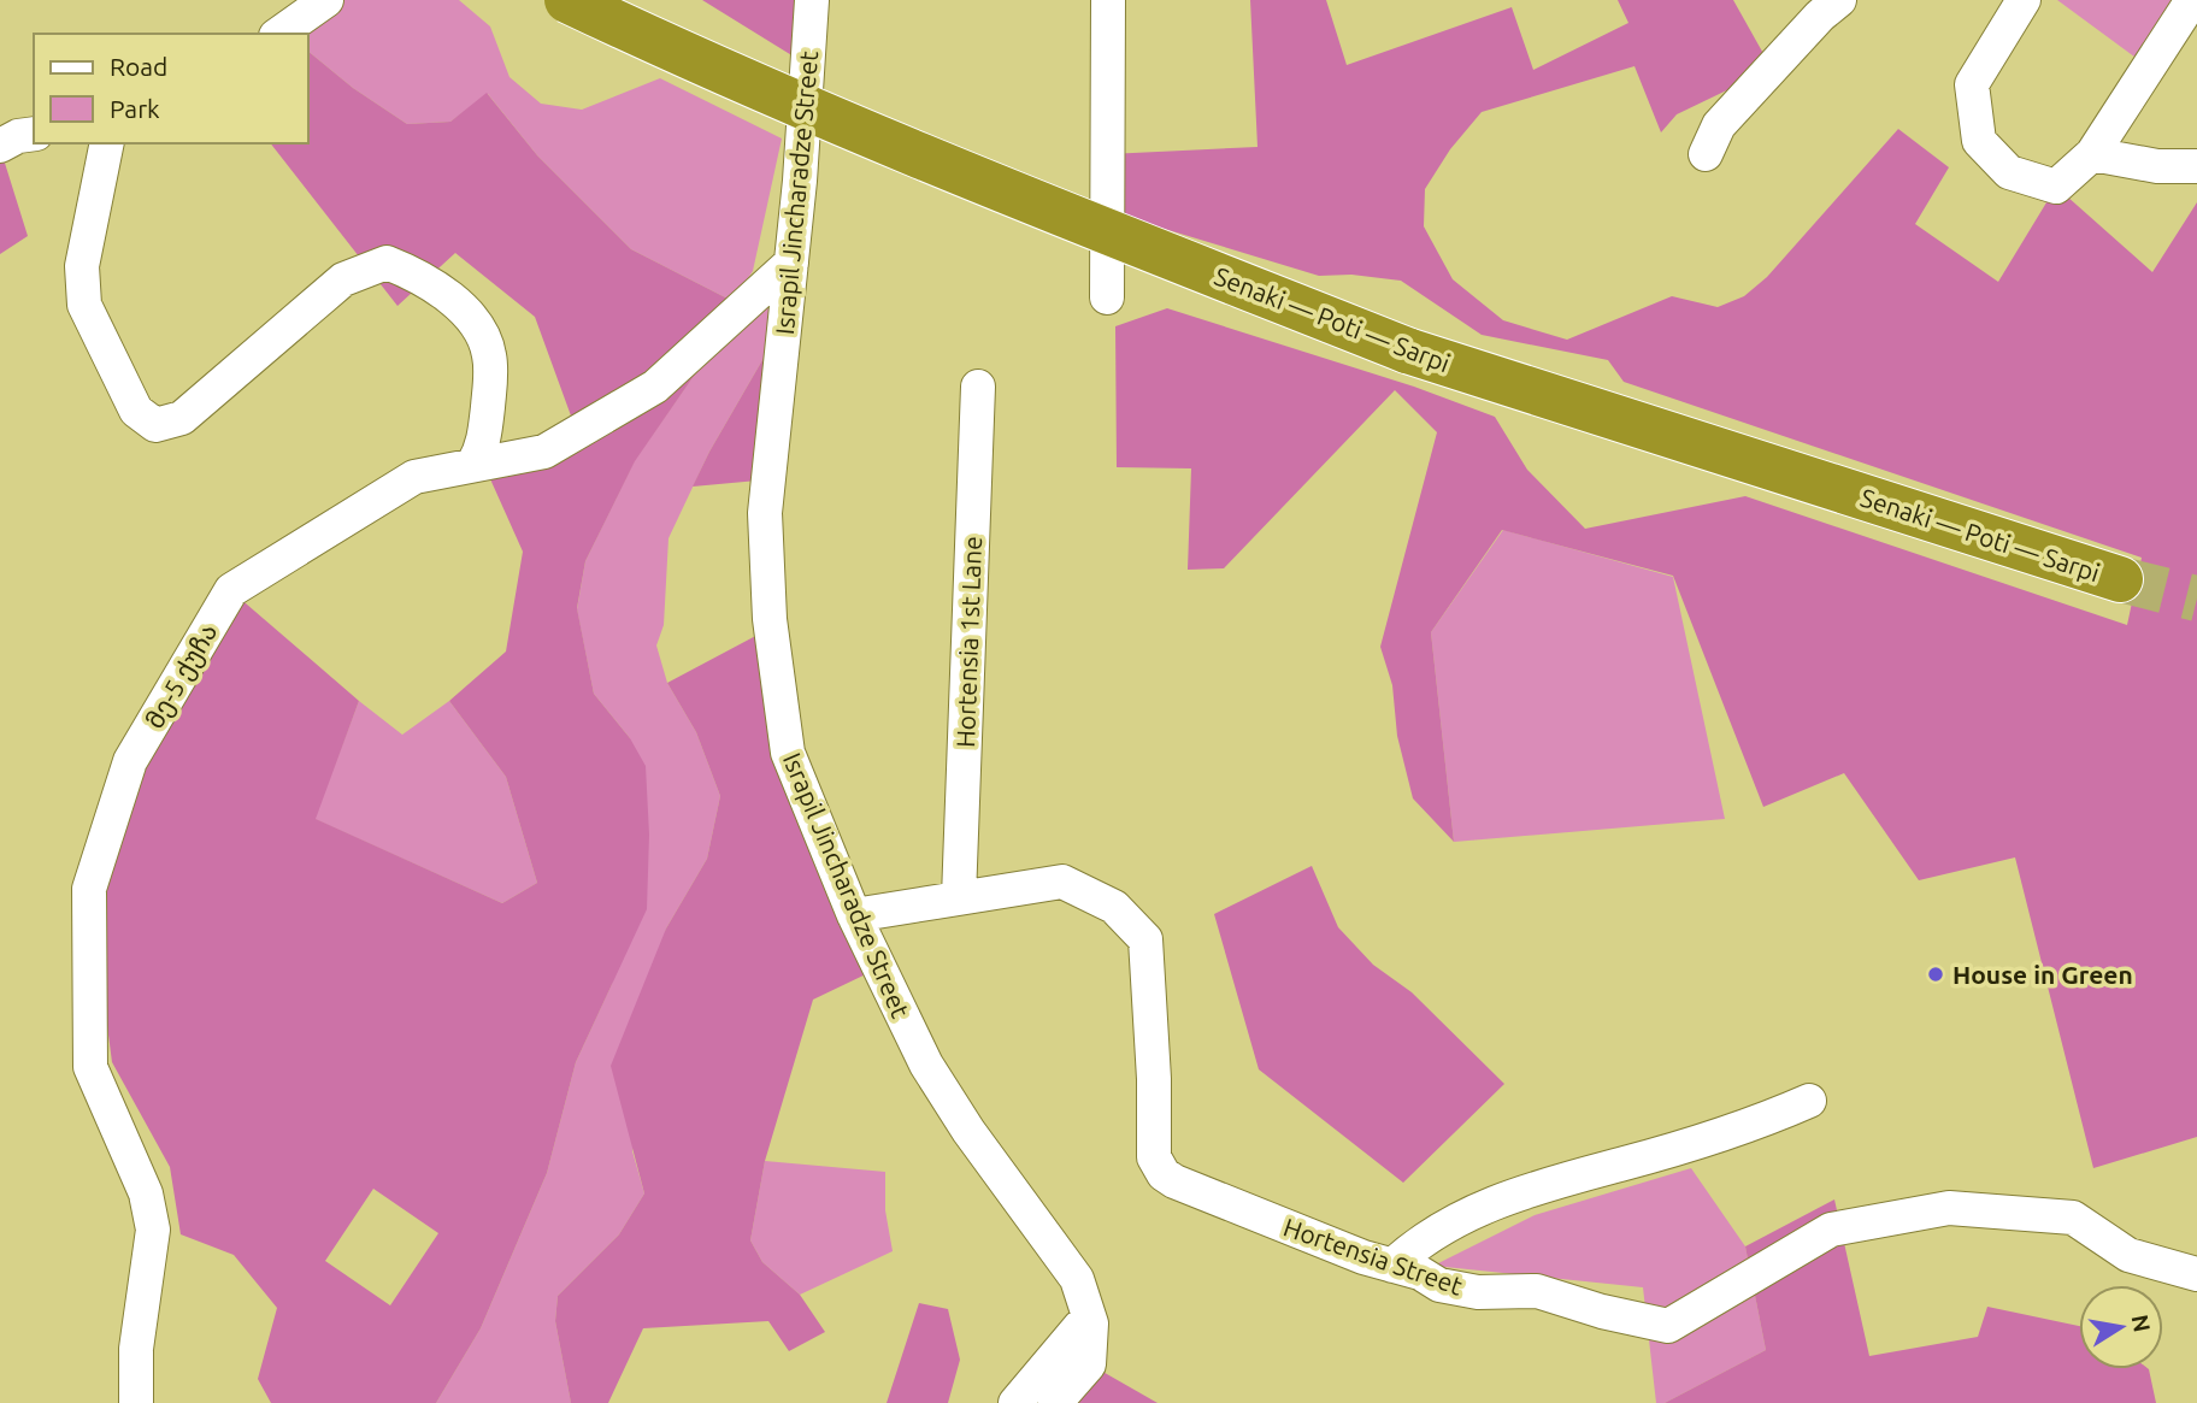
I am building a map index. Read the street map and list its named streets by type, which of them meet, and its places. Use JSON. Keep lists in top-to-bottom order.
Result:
{
  "streets": {
    "highway": ["Senaki — Poti — Sarpi"],
    "street": [
      "Israpil Jincharadze Street",
      "Hortensia 1st Lane",
      "მე-5 ქუჩა",
      "Hortensia Street"
    ]
  },
  "crossings": [
    ["Israpil Jincharadze Street", "მე-5 ქუჩა"],
    ["Israpil Jincharadze Street", "Hortensia Street"],
    ["Hortensia 1st Lane", "Hortensia Street"]
  ],
  "places": ["House in Green"],
  "legend": ["Road", "Park"],
  "north": "right"
}
